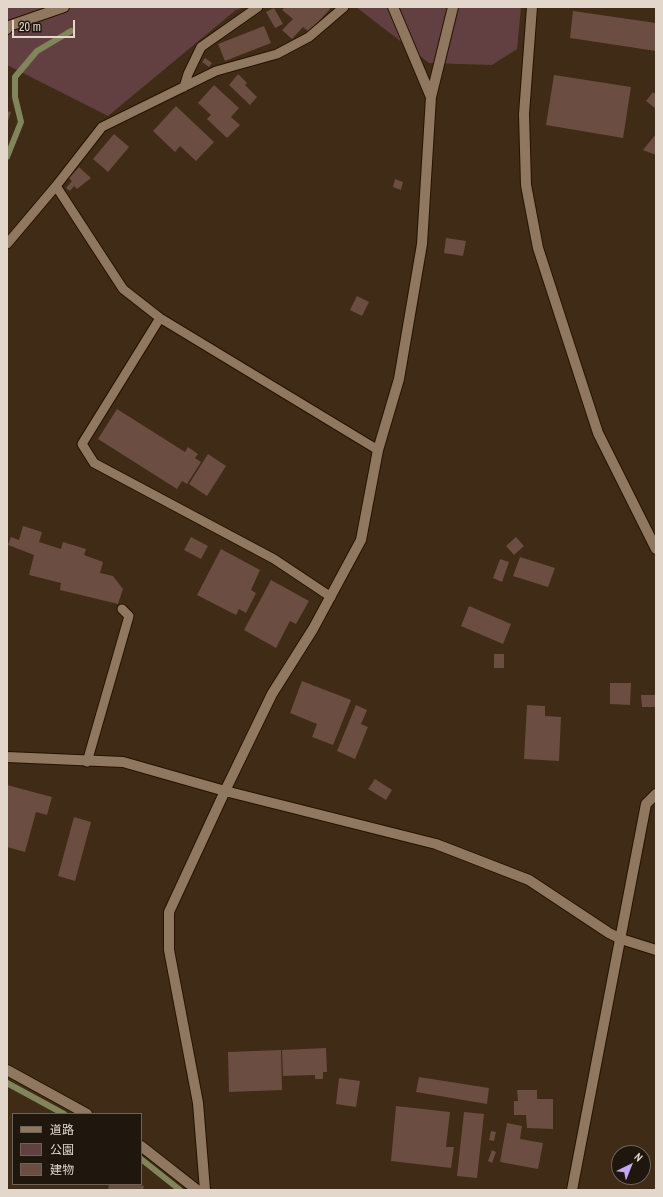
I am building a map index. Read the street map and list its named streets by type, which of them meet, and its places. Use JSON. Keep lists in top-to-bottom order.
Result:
{
  "legend": ["道路", "公園", "建物"],
  "scale_bar": "20 m",
  "north": "top right"
}
